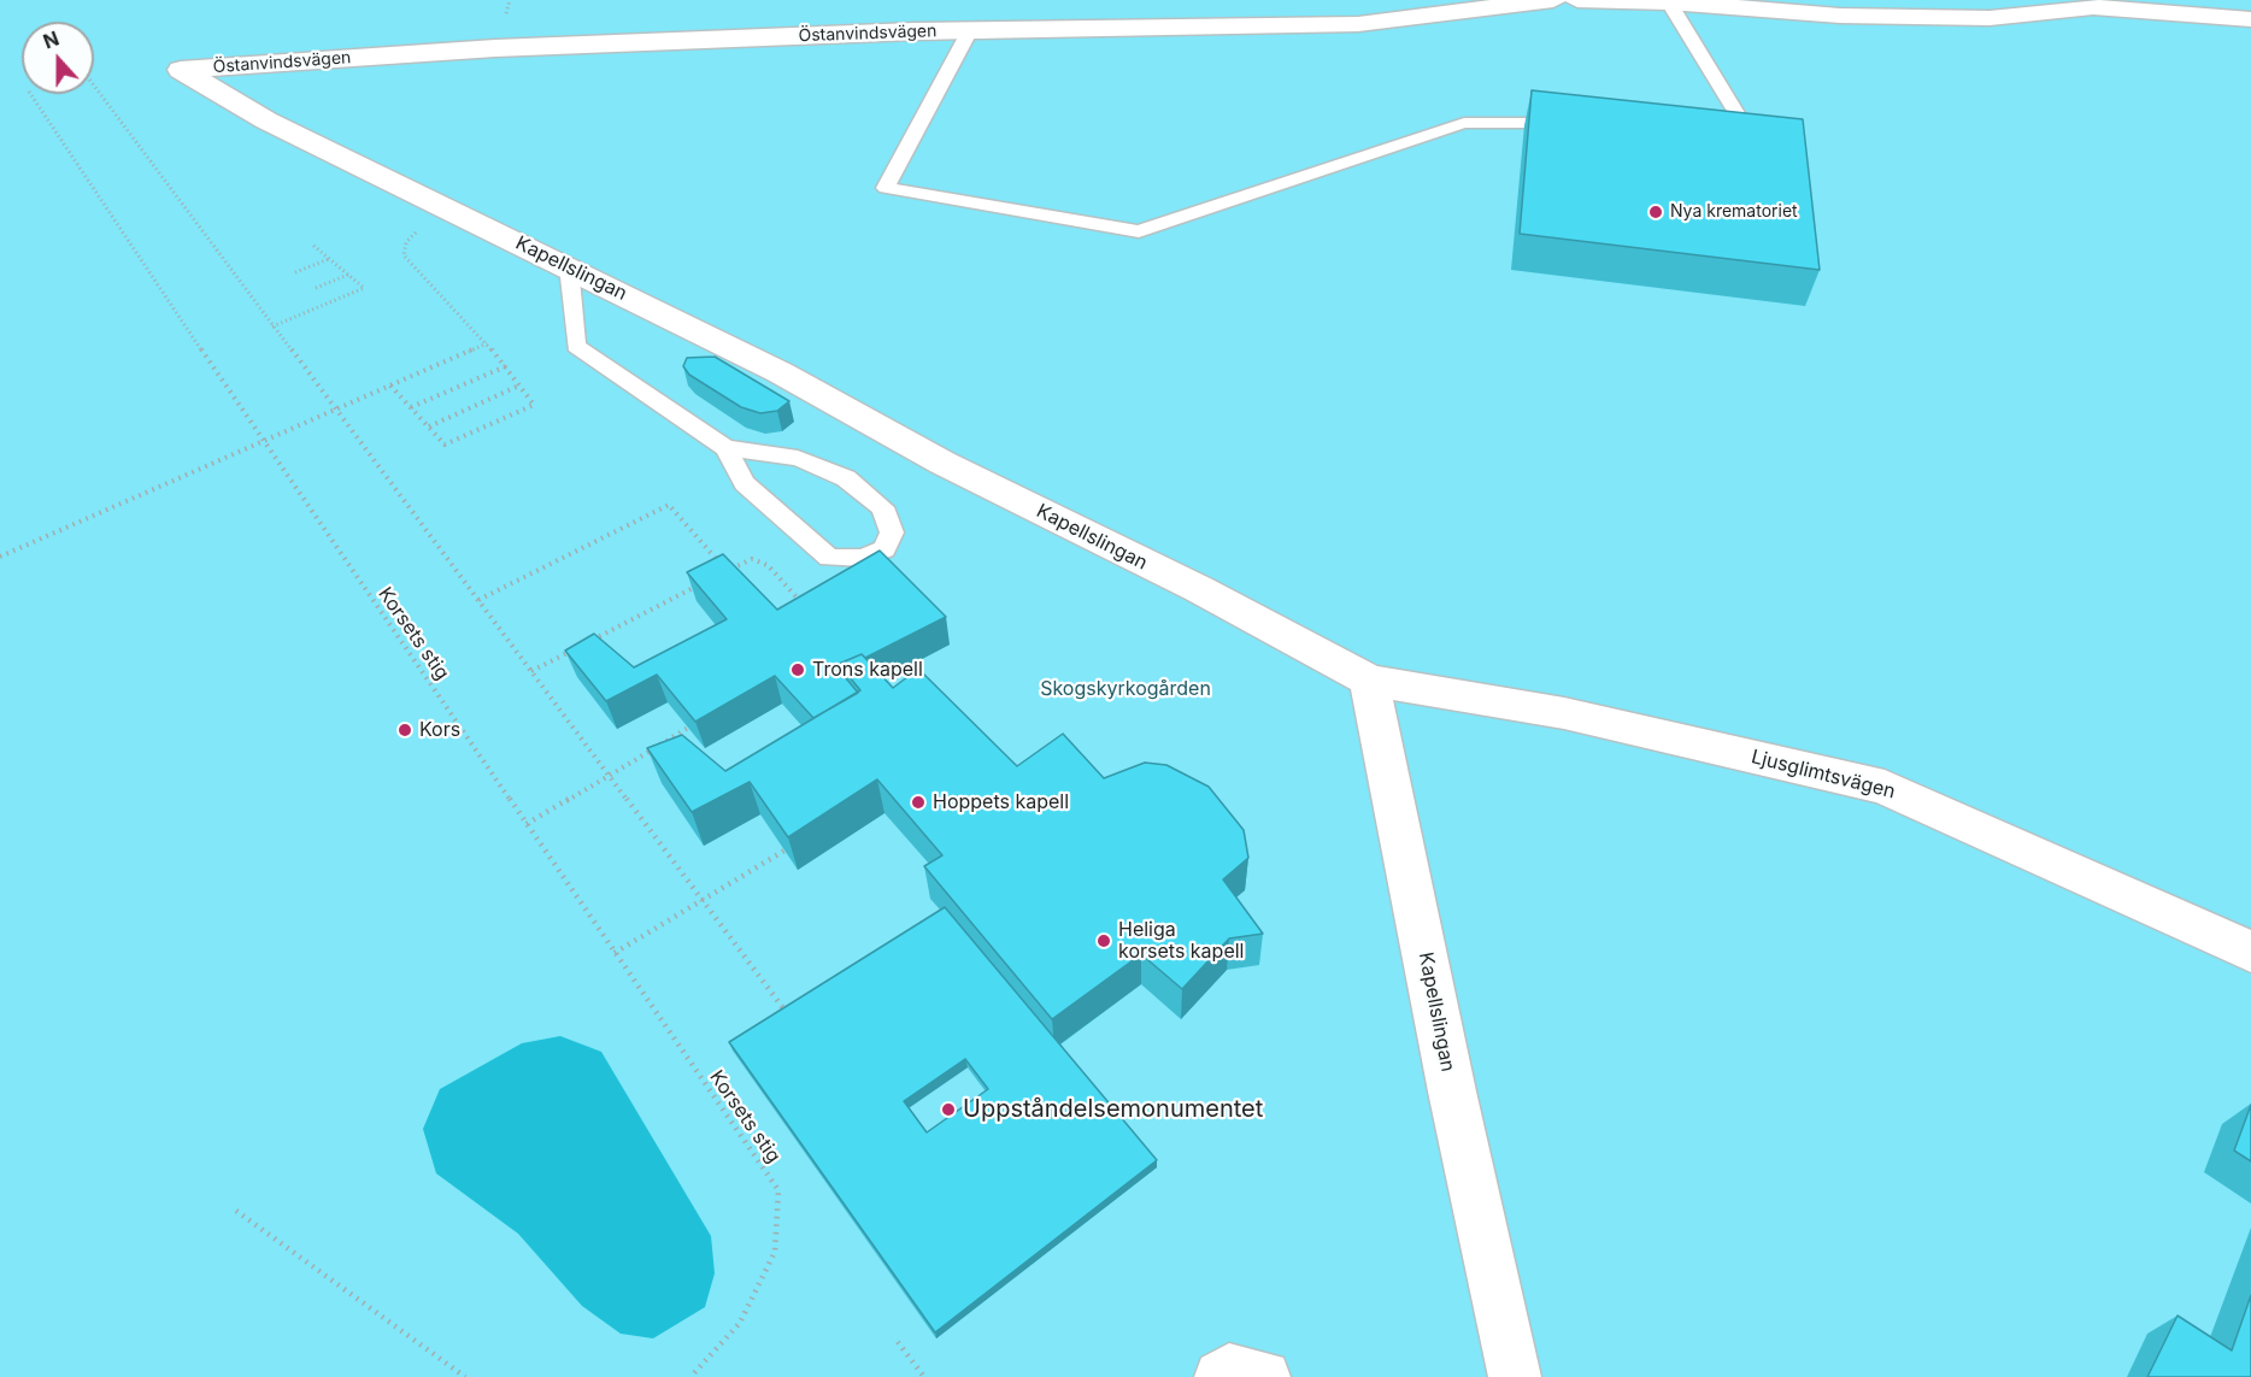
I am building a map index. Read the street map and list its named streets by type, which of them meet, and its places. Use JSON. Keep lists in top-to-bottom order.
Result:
{
  "streets": {
    "street": ["Östanvindsvägen", "Kapellslingan", "Ljusglimtsvägen"],
    "path": ["Korsets stig"]
  },
  "crossings": [
    ["Östanvindsvägen", "Kapellslingan"],
    ["Kapellslingan", "Ljusglimtsvägen"]
  ],
  "parks": ["Skogskyrkogården"],
  "places": [
    "Nya krematoriet",
    "Trons kapell",
    "Kors",
    "Hoppets kapell",
    "Heliga korsets kapell",
    "Uppståndelsemonumentet"
  ],
  "north": "top"
}
